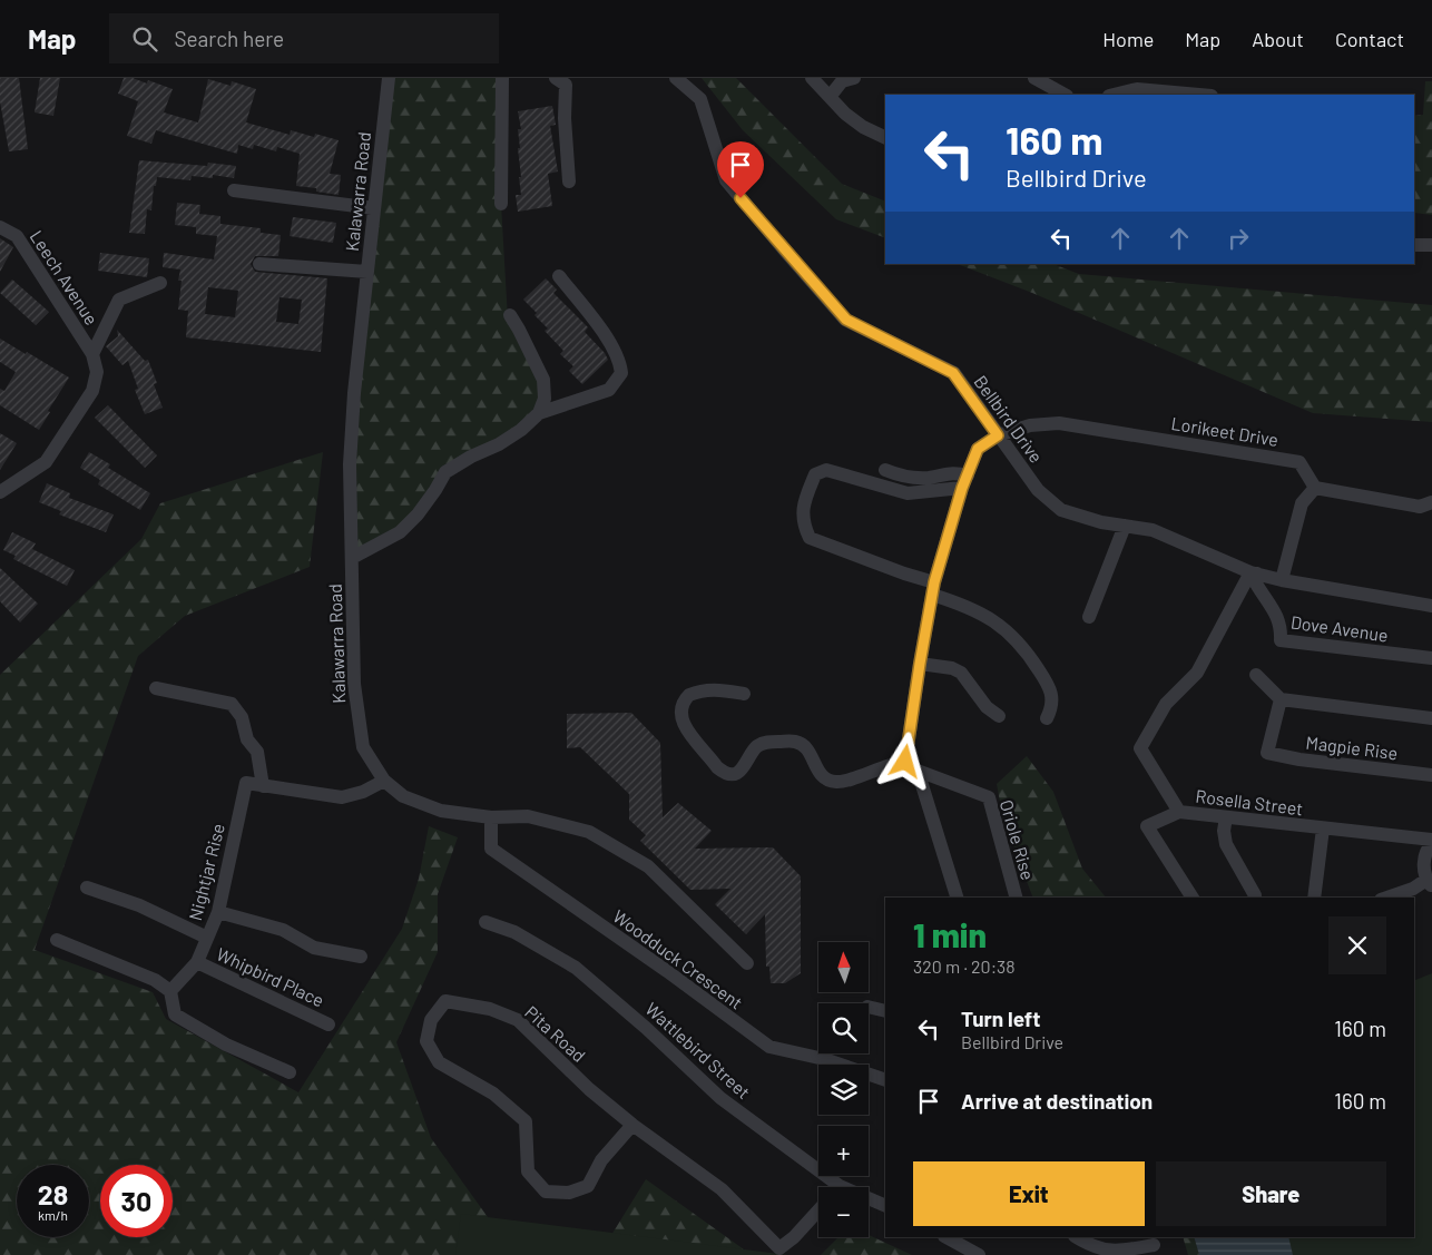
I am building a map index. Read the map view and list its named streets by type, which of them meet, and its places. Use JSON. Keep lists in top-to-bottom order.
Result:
{
  "streets": {
    "street": [
      "Kalawarra Road",
      "Leech Avenue",
      "Bellbird Drive",
      "Lorikeet Drive",
      "Dove Avenue",
      "Magpie Rise",
      "Rosella Street",
      "Oriole Rise",
      "Nightjar Rise",
      "Woodduck Crescent",
      "Whipbird Place",
      "Pita Road",
      "Wattlebird Street"
    ]
  },
  "crossings": [
    ["Kalawarra Road", "Woodduck Crescent"],
    ["Bellbird Drive", "Lorikeet Drive"],
    ["Bellbird Drive", "Dove Avenue"],
    ["Bellbird Drive", "Rosella Street"],
    ["Dove Avenue", "Rosella Street"],
    ["Nightjar Rise", "Whipbird Place"]
  ],
  "north": "top",
  "page": {
    "header": "Map",
    "search": "Search here",
    "nav": [
      "Home",
      "Map",
      "About",
      "Contact"
    ],
    "turn": ["160 m", "Bellbird Drive"],
    "heading": ["1 min", "320 m · 20:38"],
    "map_buttons": ["+", "−"],
    "list": [
      {
        "name": "Turn left",
        "note": "Bellbird Drive",
        "value": "160 m"
      },
      {
        "name": "Arrive at destination",
        "value": "160 m"
      }
    ],
    "buttons": ["Exit", "Share"],
    "speed": "28 km/h",
    "limit": "30"
  }
}
